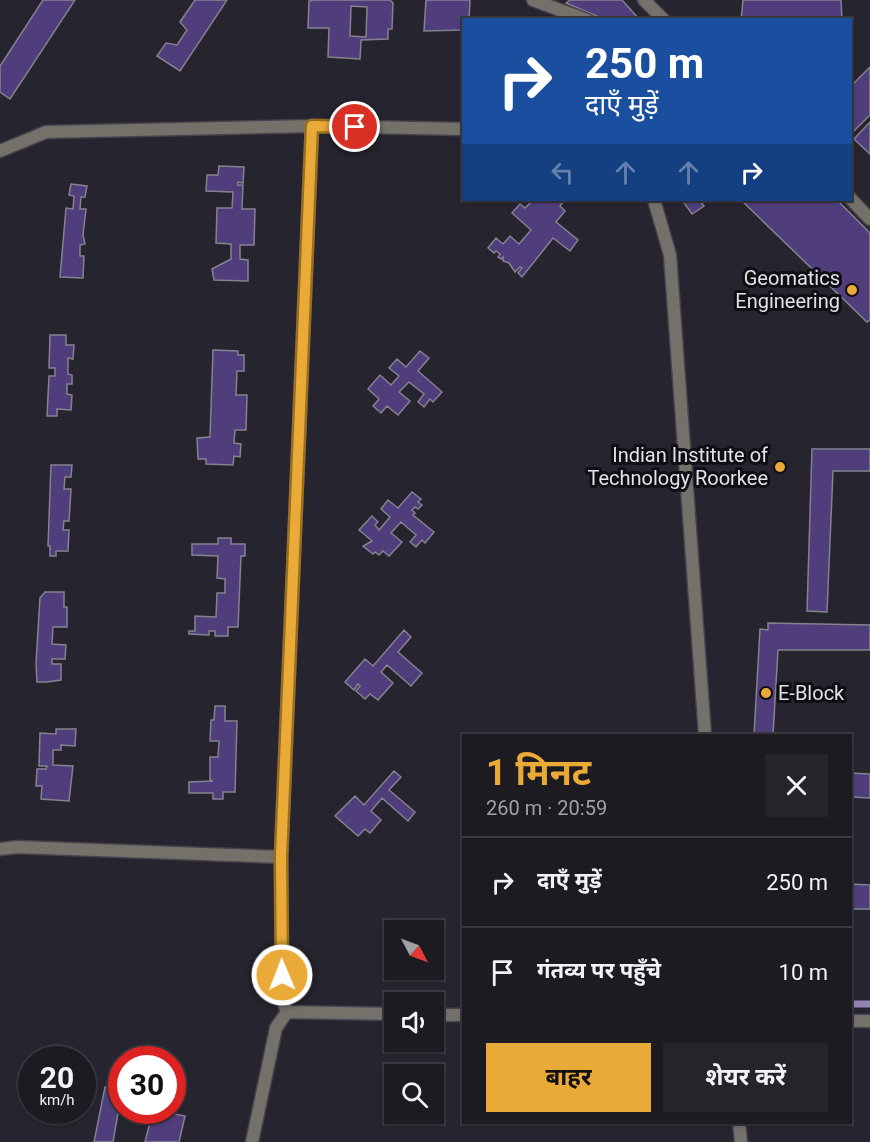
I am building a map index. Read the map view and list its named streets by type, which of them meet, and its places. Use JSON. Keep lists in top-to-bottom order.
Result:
{
  "places": ["Geomatics Engineering", "Indian Institute of Technology Roorkee", "E-Block"],
  "north": "bottom right",
  "page": {
    "turn": ["250 m", "दाएँ मुड़ें"],
    "heading": ["1 मिनट", "260 m · 20:59"],
    "list": [
      {
        "name": "दाएँ मुड़ें",
        "value": "250 m"
      },
      {
        "name": "गंतव्य पर पहुँचे",
        "value": "10 m"
      }
    ],
    "buttons": ["बाहर", "शेयर करें"],
    "speed": "20 km/h",
    "limit": "30"
  }
}
